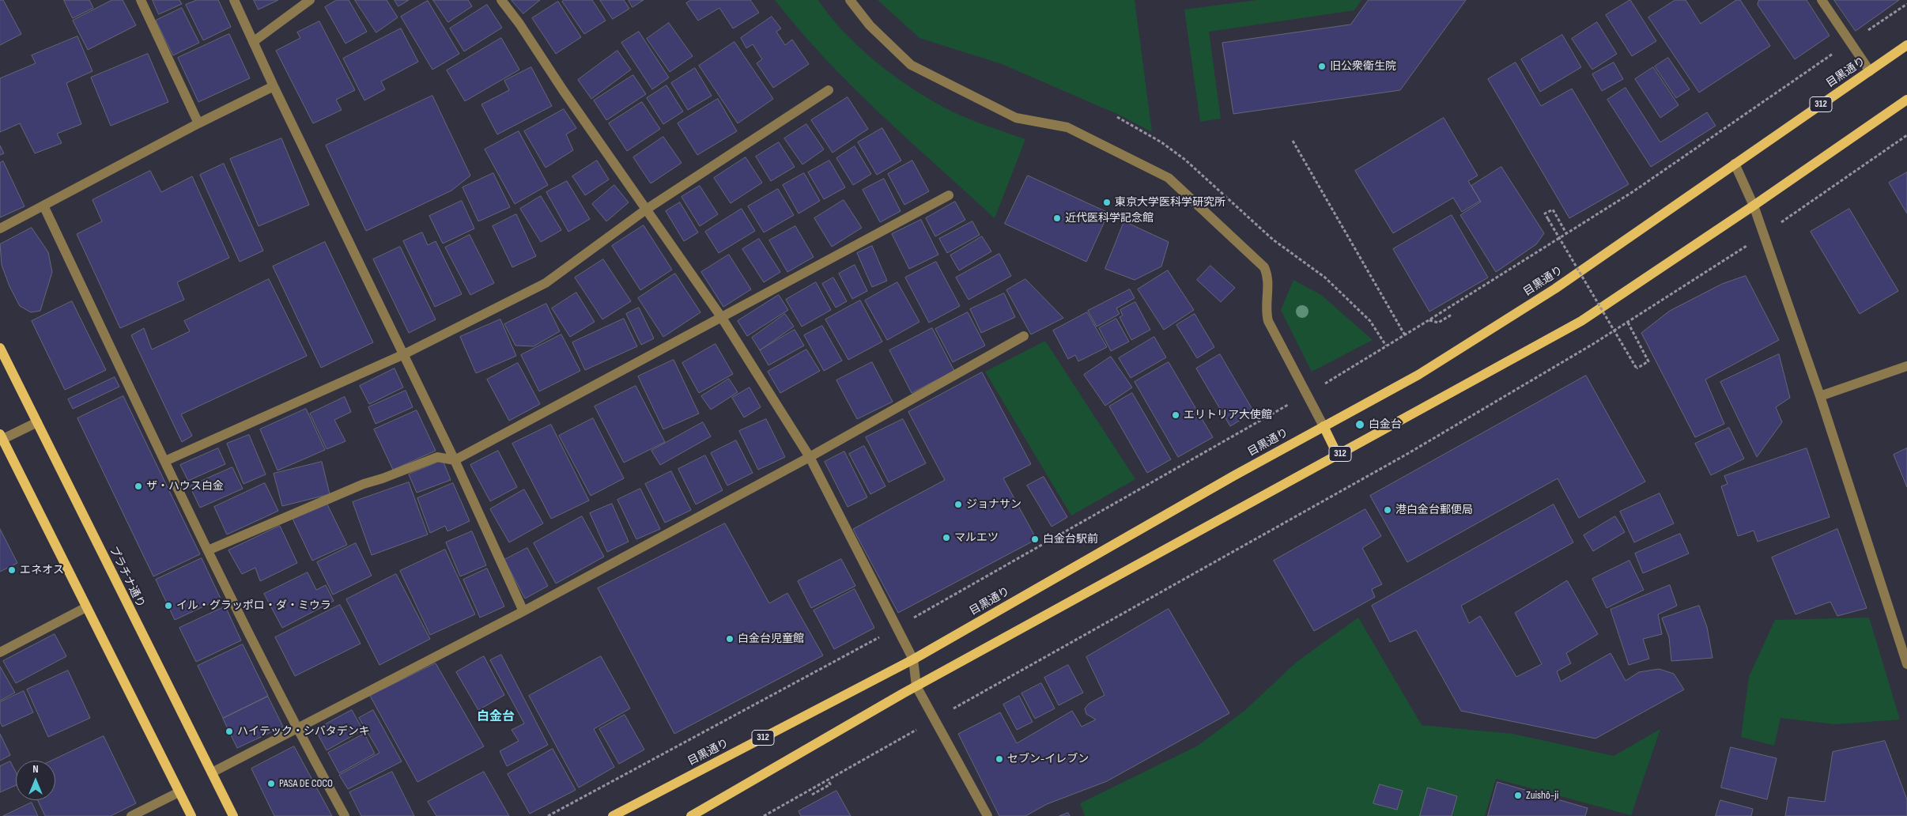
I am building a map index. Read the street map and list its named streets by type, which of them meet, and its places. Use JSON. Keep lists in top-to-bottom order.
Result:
{
  "streets": {
    "main road": ["目黒通り", "312", "プラチナ通り"]
  },
  "districts": ["白金台"],
  "places": [
    "旧公衆衛生院",
    "東京大学医科学研究所",
    "近代医科学記念館",
    "エリトリア大使館",
    "白金台",
    "ザ・ハウス白金",
    "ジョナサン",
    "港白金台郵便局",
    "マルエツ",
    "白金台駅前",
    "エネオス",
    "イル・グラッポロ・ダ・ミウラ",
    "白金台児童館",
    "ハイテック・シバタデンキ",
    "セブン-イレブン",
    "PASA DE COCO",
    "Zuishō-ji"
  ],
  "north": "top"
}
